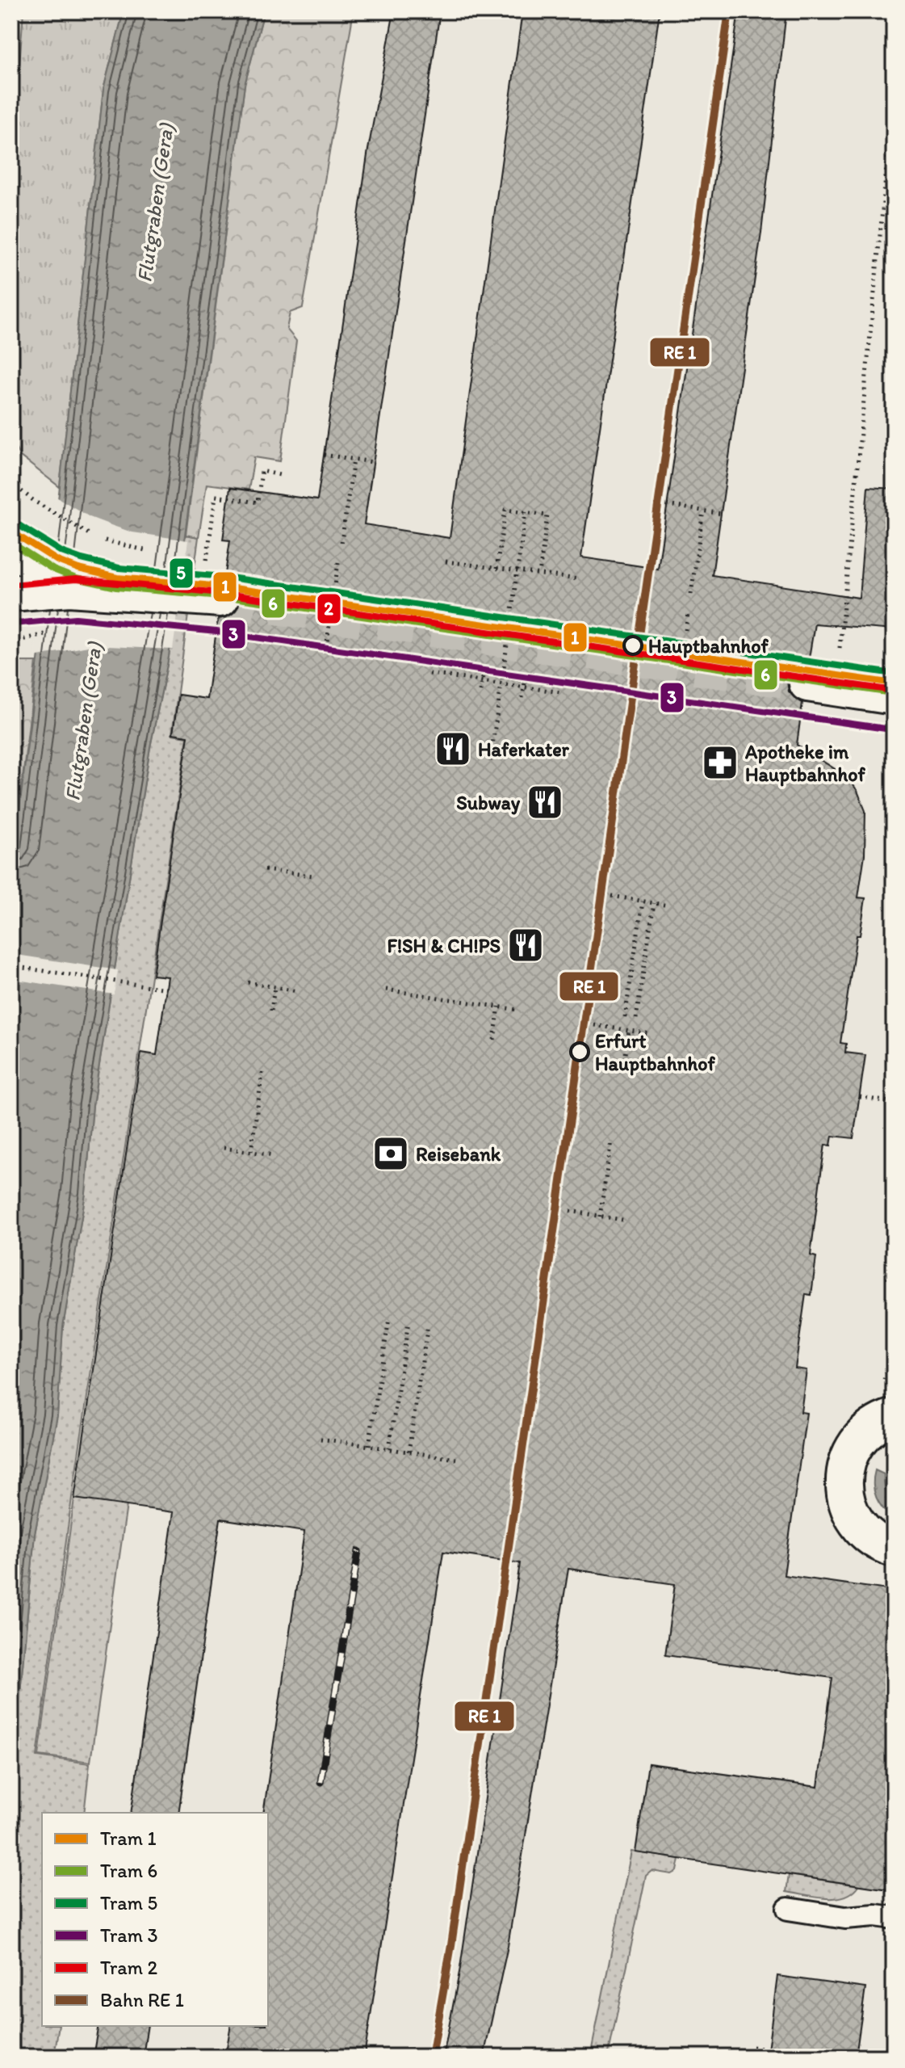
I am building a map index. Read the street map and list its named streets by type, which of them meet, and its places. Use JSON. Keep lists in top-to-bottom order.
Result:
{
  "water": ["Flutgraben (Gera)"],
  "places": {
    "other": ["Hauptbahnhof", "Erfurt Hauptbahnhof"],
    "restaurant": ["Haferkater", "Subway", "F!SH & CH!PS"],
    "pharmacy": ["Apotheke im Hauptbahnhof"],
    "bank": ["Reisebank"]
  },
  "lines": [
    "tram line 5",
    "tram line 1",
    "tram line 6",
    "tram line 2",
    "tram line 3"
  ],
  "legend": [
    "Tram 1",
    "Tram 6",
    "Tram 5",
    "Tram 3",
    "Tram 2",
    "Bahn RE 1"
  ]
}
